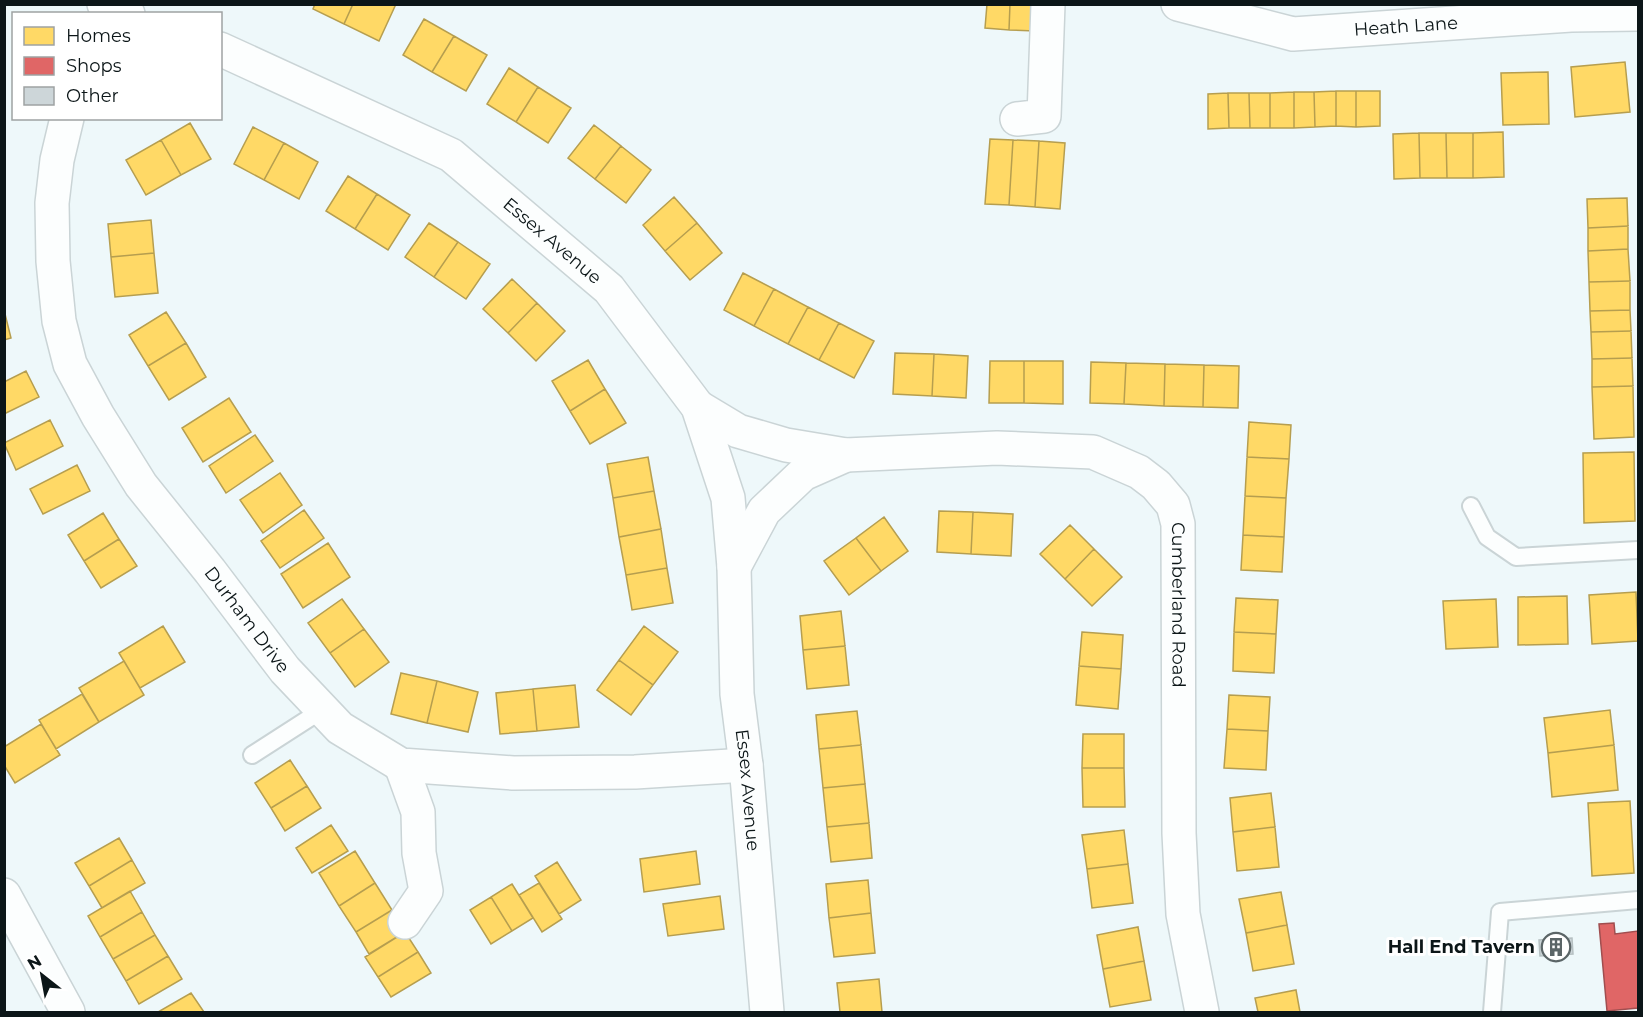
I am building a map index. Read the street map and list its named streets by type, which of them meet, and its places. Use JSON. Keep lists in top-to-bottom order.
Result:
{
  "streets": {
    "street": [
      "Heath Lane",
      "Essex Avenue",
      "Cumberland Road",
      "Durham Drive"
    ]
  },
  "crossings": [
    ["Essex Avenue", "Cumberland Road"],
    ["Essex Avenue", "Durham Drive"]
  ],
  "places": {
    "building": ["Hall End Tavern"]
  },
  "legend": ["Homes", "Shops", "Other"],
  "north": "top left"
}
